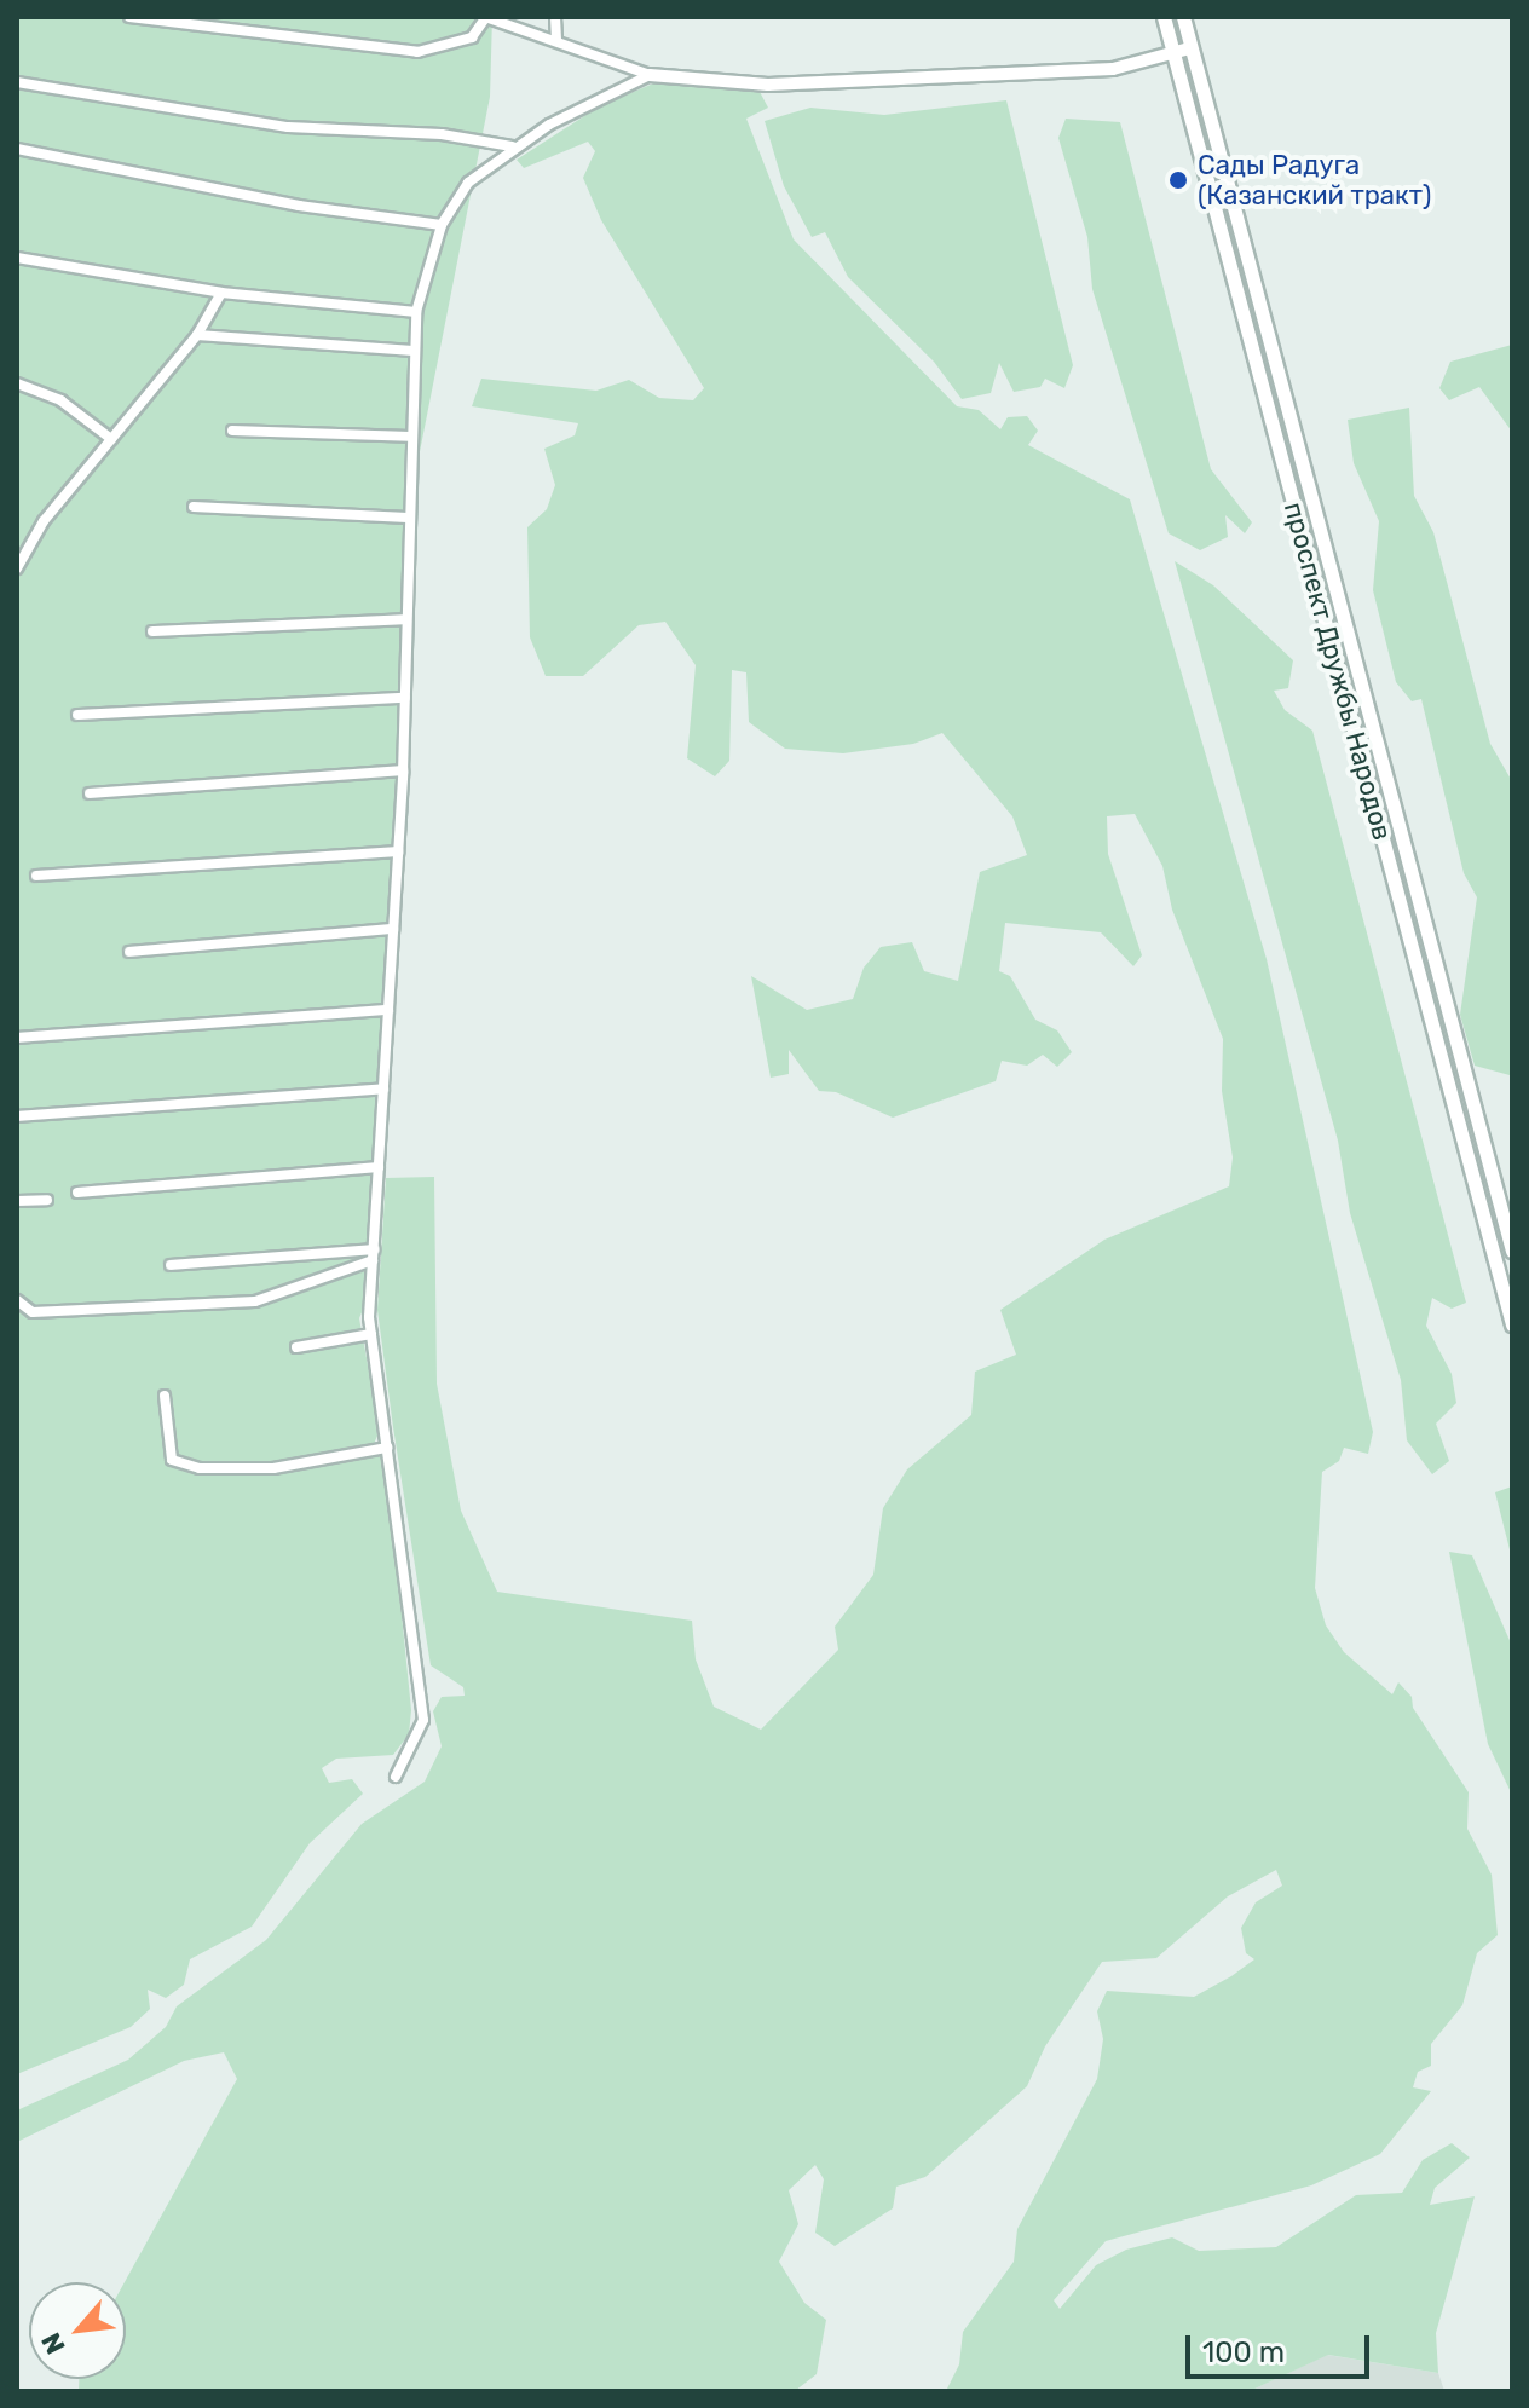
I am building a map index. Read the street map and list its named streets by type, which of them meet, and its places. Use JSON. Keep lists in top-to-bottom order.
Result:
{
  "streets": {
    "main road": ["проспект Дружбы Народов"]
  },
  "places": ["Сады Радуга (Казанский тракт)"],
  "scale_bar": "100 m",
  "north": "bottom left"
}
